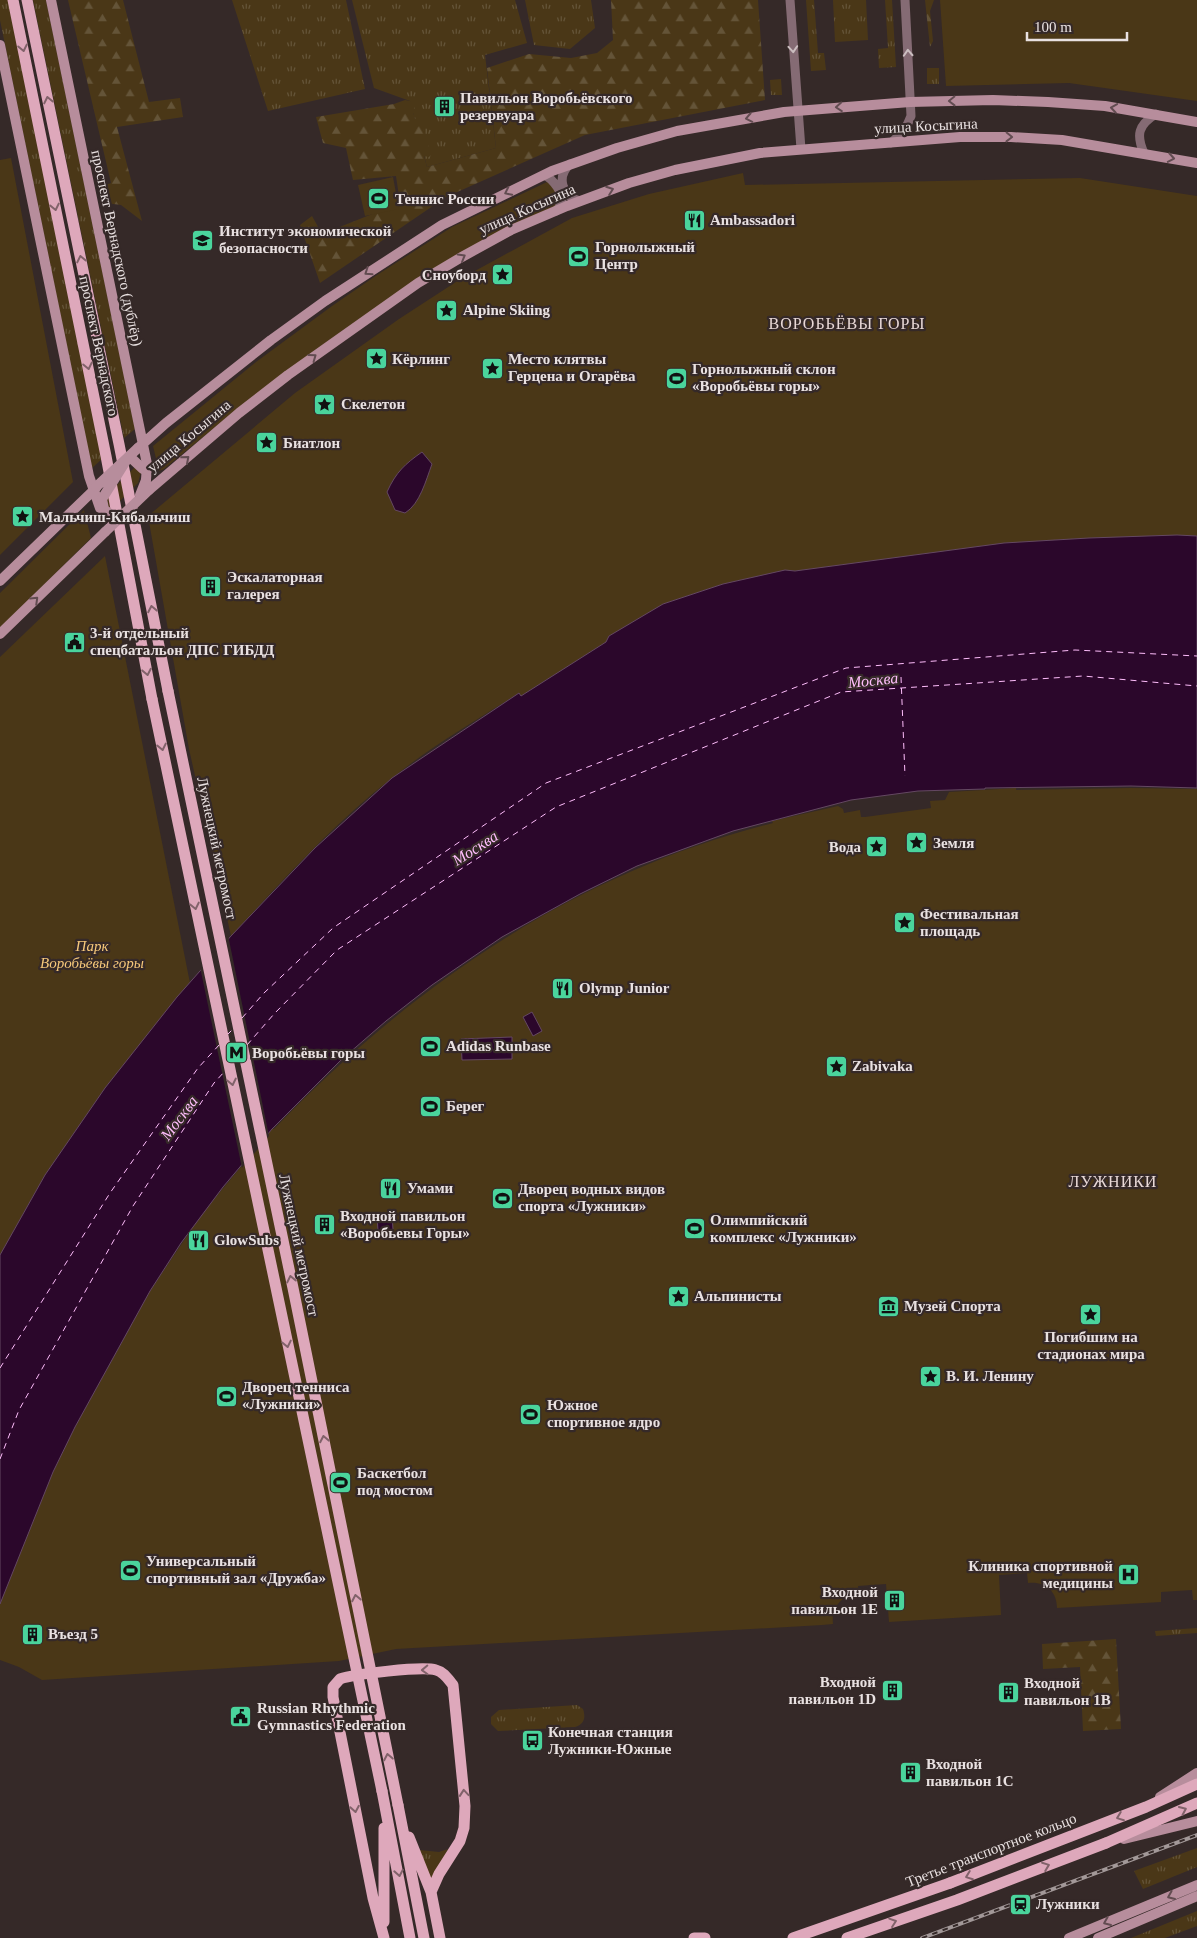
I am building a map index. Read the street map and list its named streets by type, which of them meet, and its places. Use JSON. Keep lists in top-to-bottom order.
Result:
{
  "streets": {
    "main road": [
      "улица Косыгина",
      "проспект Вернадского (дублёр)",
      "проспект Вернадского",
      "Лужнецкий метромост",
      "Третье транспортное кольцо"
    ]
  },
  "crossings": [
    ["улица Косыгина", "проспект Вернадского (дублёр)"],
    ["проспект Вернадского", "Лужнецкий метромост"]
  ],
  "one_way": ["Лужнецкий метромост"],
  "districts": ["ВОРОБЬЁВЫ ГОРЫ", "ЛУЖНИКИ"],
  "water": ["Москва"],
  "parks": ["Парк Воробьёвы горы"],
  "places": {
    "building": [
      "Павильон Воробьёвского резервуара",
      "Эскалаторная галерея",
      "Входной павильон «Воробьевы Горы»",
      "Входной павильон 1E",
      "Въезд 5",
      "Входной павильон 1D",
      "Входной павильон 1B",
      "Входной павильон 1C"
    ],
    "sports": [
      "Теннис России",
      "Горнолыжный Центр",
      "Горнолыжный склон «Воробьёвы горы»",
      "Adidas Runbase",
      "Берег",
      "Дворец водных видов спорта «Лужники»",
      "Олимпийский комплекс «Лужники»",
      "Дворец тенниса «Лужники»",
      "Южное спортивное ядро",
      "Баскетбол под мостом",
      "Универсальный спортивный зал «Дружба»"
    ],
    "restaurant": [
      "Ambassadori",
      "Olymp Junior",
      "Умами",
      "GlowSubs"
    ],
    "school or university": ["Институт экономической безопасности"],
    "place": [
      "Сноуборд",
      "Alpine Skiing",
      "Кёрлинг",
      "Место клятвы Герцена и Огарёва",
      "Скелетон",
      "Биатлон",
      "Мальчиш-Кибальчиш",
      "Земля",
      "Вода",
      "Фестивальная площадь",
      "Zabivaka",
      "Альпинисты",
      "Погибшим на стадионах мира",
      "В. И. Ленину"
    ],
    "public building": ["3-й отдельный спецбатальон ДПС ГИБДД", "Russian Rhythmic Gymnastics Federation"],
    "metro station": ["Воробьёвы горы"],
    "museum": ["Музей Спорта"],
    "hospital": ["Клиника спортивной медицины"],
    "bus stop": ["Конечная станция Лужники-Южные"],
    "station": ["Лужники"]
  },
  "scale_bar": "100 m"
}
